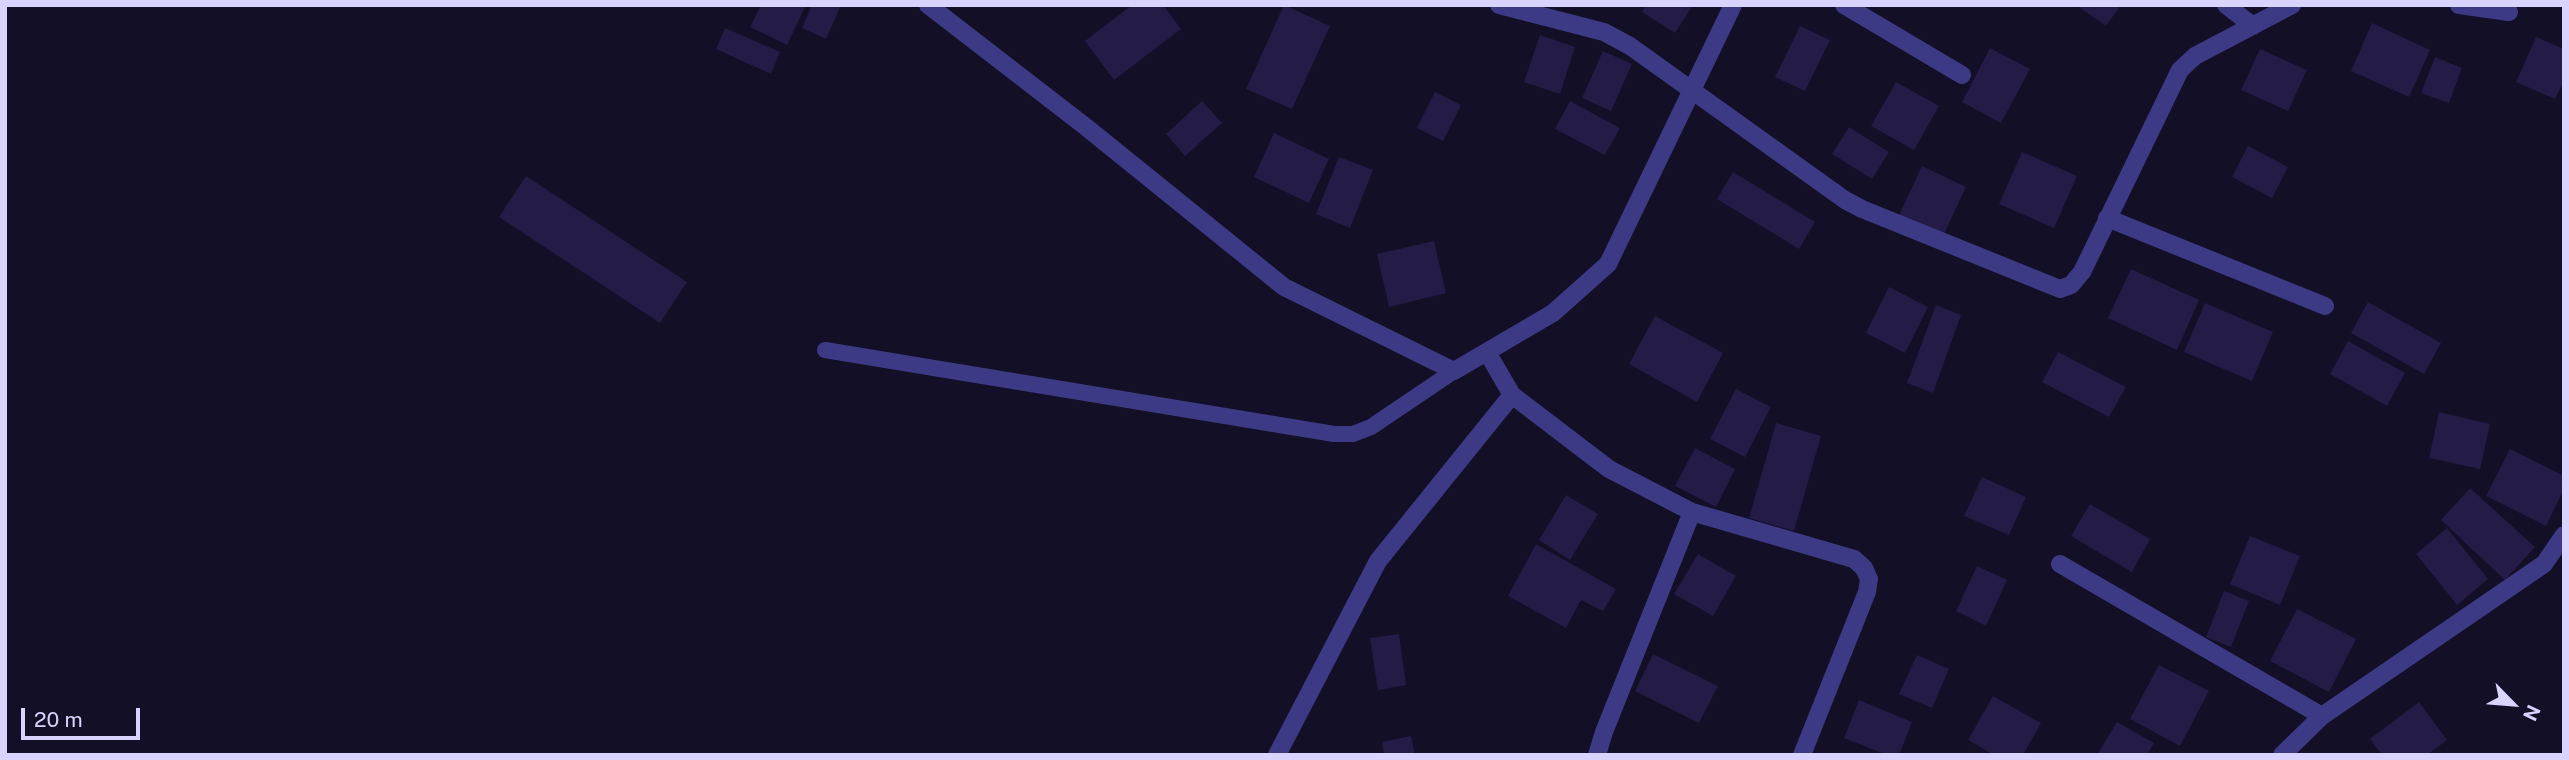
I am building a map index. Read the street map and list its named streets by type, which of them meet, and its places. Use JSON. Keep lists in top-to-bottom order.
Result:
{
  "scale_bar": "20 m",
  "north": "bottom right"
}
